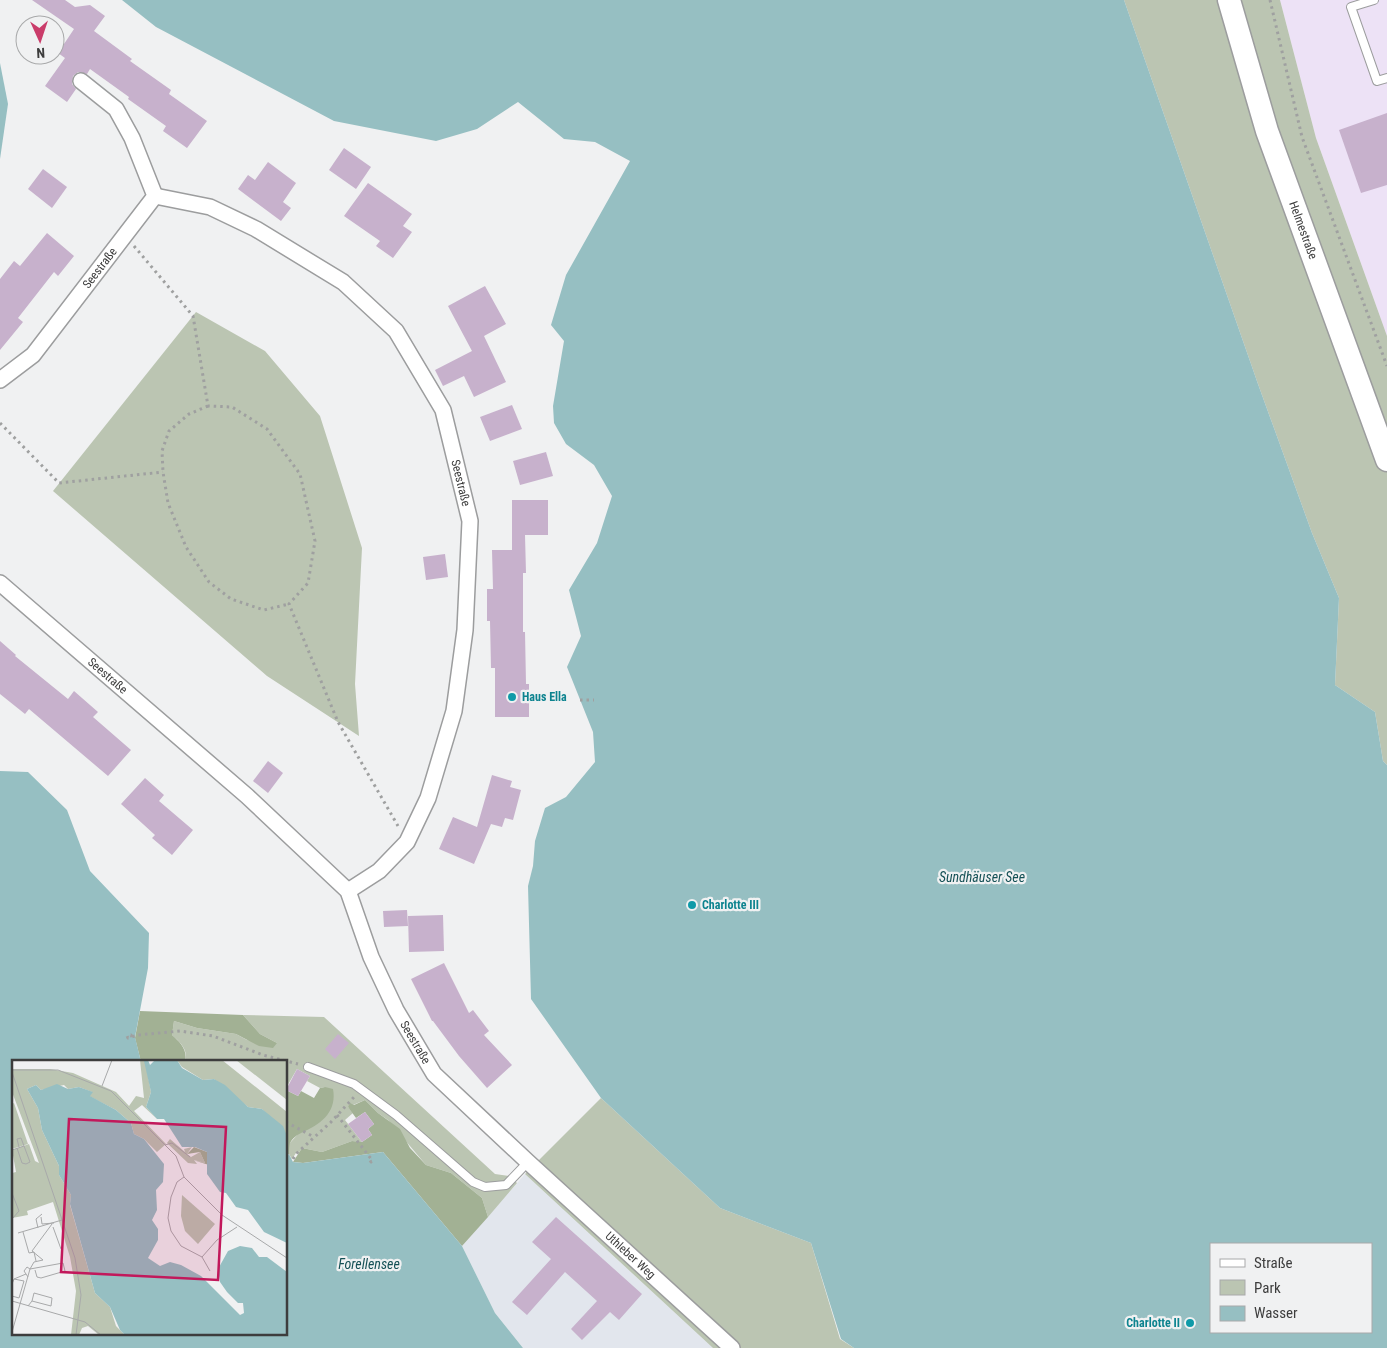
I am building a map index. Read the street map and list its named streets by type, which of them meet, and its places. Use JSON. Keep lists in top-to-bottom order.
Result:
{
  "streets": {
    "main road": ["Helmestraße"],
    "street": ["Seestraße", "Uthleber Weg"]
  },
  "crossings": [
    ["Seestraße", "Uthleber Weg"]
  ],
  "water": ["Sundhäuser See", "Forellensee"],
  "places": ["Haus Ella", "Charlotte III", "Charlotte II"],
  "legend": ["Straße", "Park", "Wasser"],
  "north": "bottom"
}
